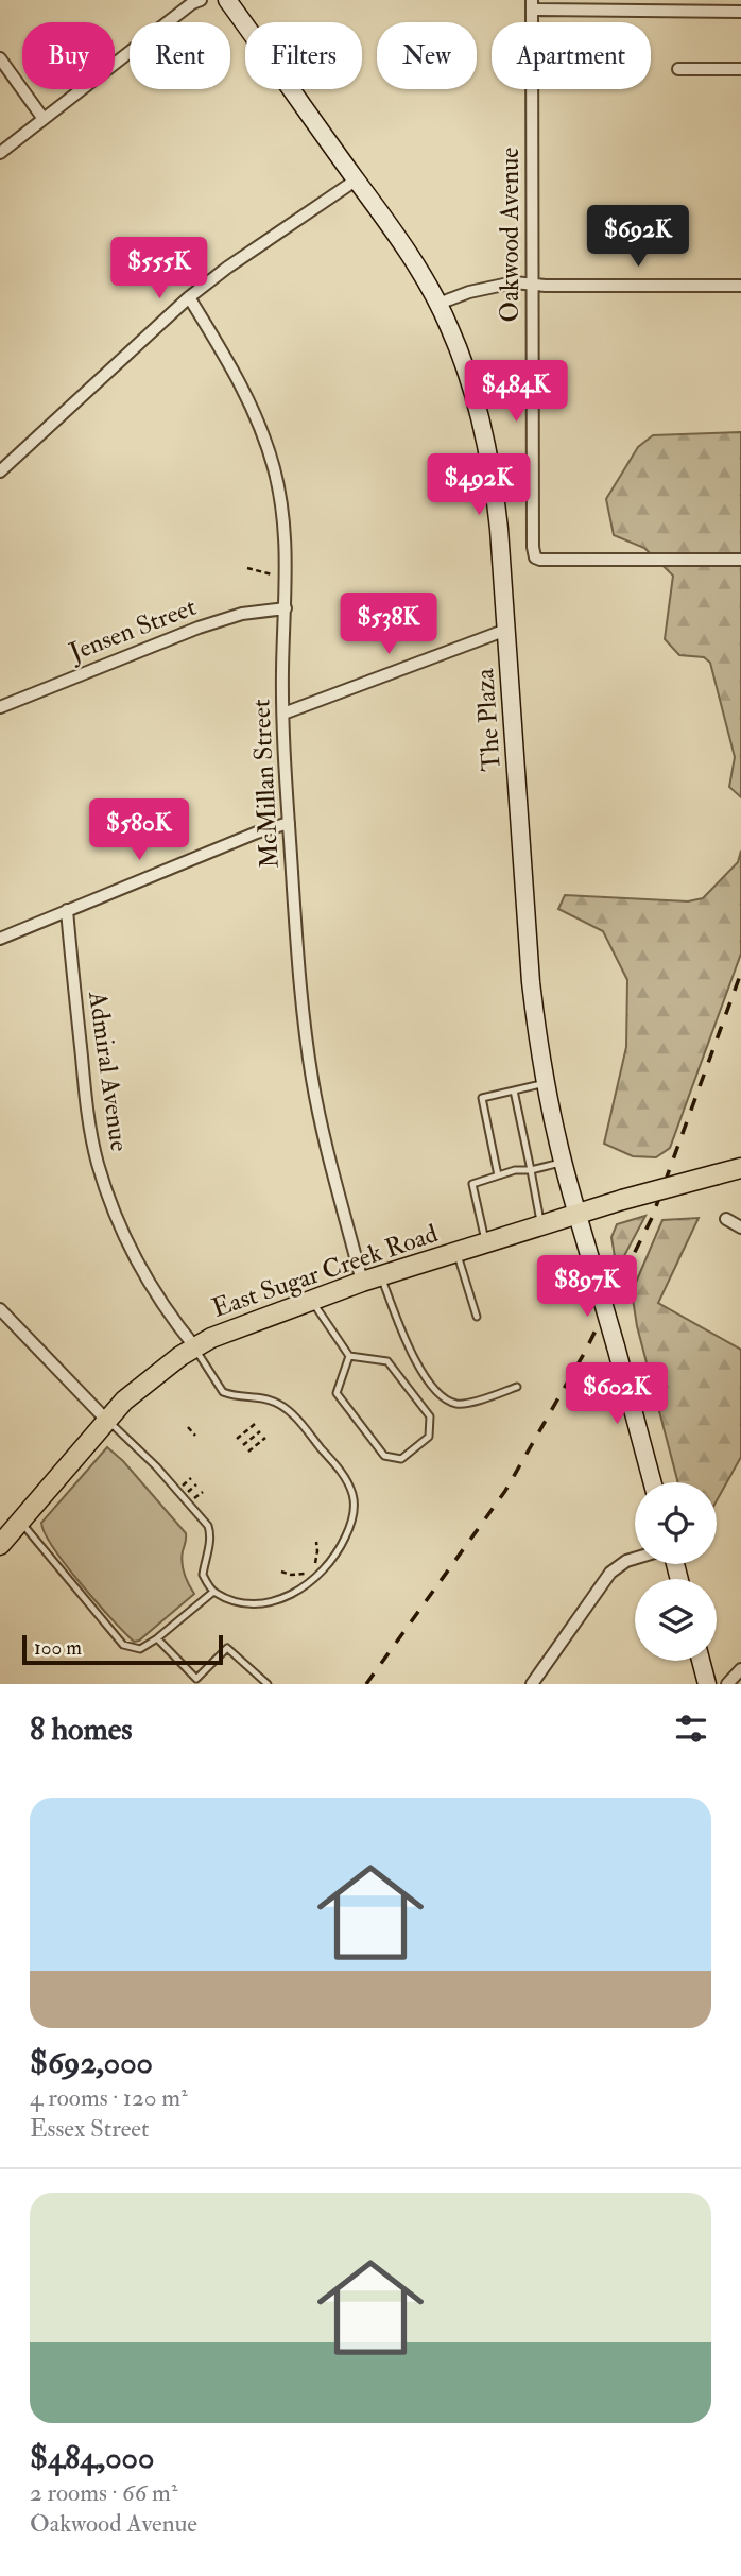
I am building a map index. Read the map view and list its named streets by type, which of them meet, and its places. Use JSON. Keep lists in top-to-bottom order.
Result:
{
  "streets": {
    "main road": ["The Plaza", "East Sugar Creek Road"],
    "street": [
      "Oakwood Avenue",
      "Jensen Street",
      "McMillan Street",
      "Admiral Avenue"
    ]
  },
  "crossings": [
    ["Jensen Street", "McMillan Street"],
    ["The Plaza", "East Sugar Creek Road"],
    ["McMillan Street", "East Sugar Creek Road"],
    ["Admiral Avenue", "East Sugar Creek Road"]
  ],
  "scale_bar": "100 m",
  "page": {
    "chip": [
      "Buy",
      "Rent",
      "Filters",
      "New",
      "Apartment"
    ],
    "price": [
      "$692K",
      "$555K",
      "$484K",
      "$492K",
      "$538K",
      "$580K",
      "$897K",
      "$602K"
    ],
    "scale": "100 m",
    "heading": "8 homes",
    "list": [
      {
        "name": "$692,000",
        "note": "4 rooms · 120 m² · Essex Street"
      },
      {
        "name": "$484,000",
        "note": "2 rooms · 66 m² · Oakwood Avenue"
      }
    ]
  }
}
